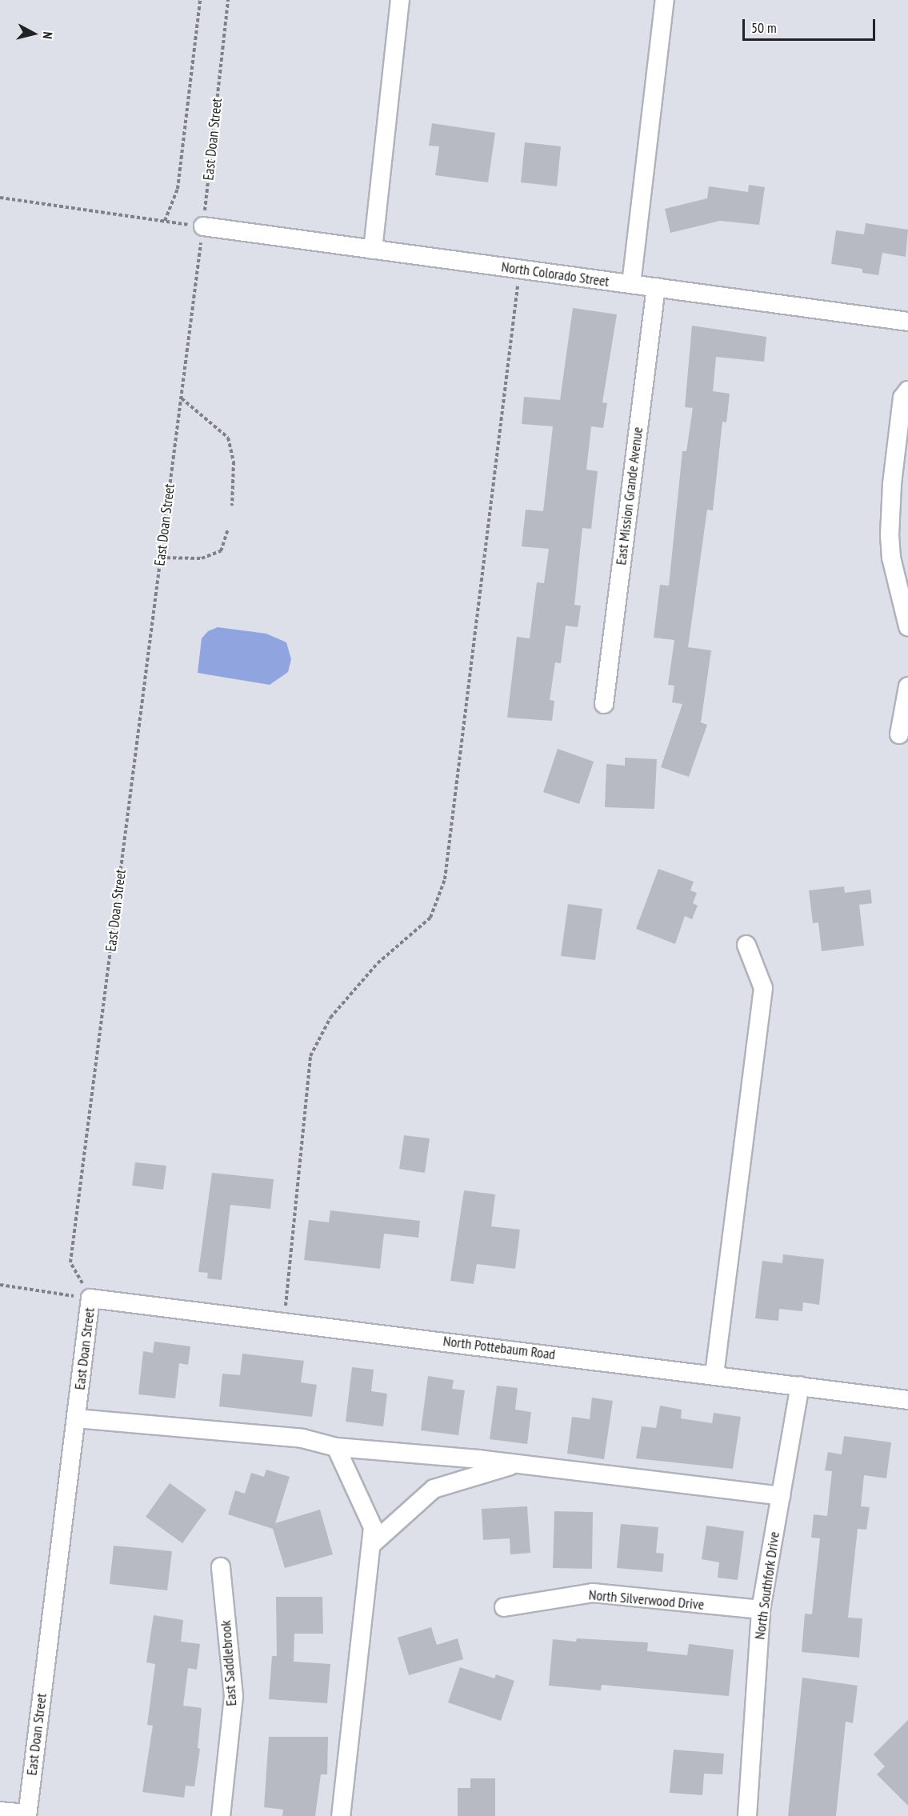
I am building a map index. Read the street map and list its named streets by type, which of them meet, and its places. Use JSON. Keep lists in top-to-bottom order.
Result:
{
  "streets": {
    "street": [
      "East Doan Street",
      "North Colorado Street",
      "East Mission Grande Avenue",
      "North Pottebaum Road",
      "North Southfork Drive",
      "North Silverwood Drive",
      "East Saddlebrook"
    ]
  },
  "crossings": [
    ["East Doan Street", "North Colorado Street"],
    ["East Doan Street", "North Pottebaum Road"],
    ["North Colorado Street", "East Mission Grande Avenue"],
    ["North Pottebaum Road", "North Southfork Drive"],
    ["North Southfork Drive", "North Silverwood Drive"]
  ],
  "scale_bar": "50 m",
  "north": "right"
}
